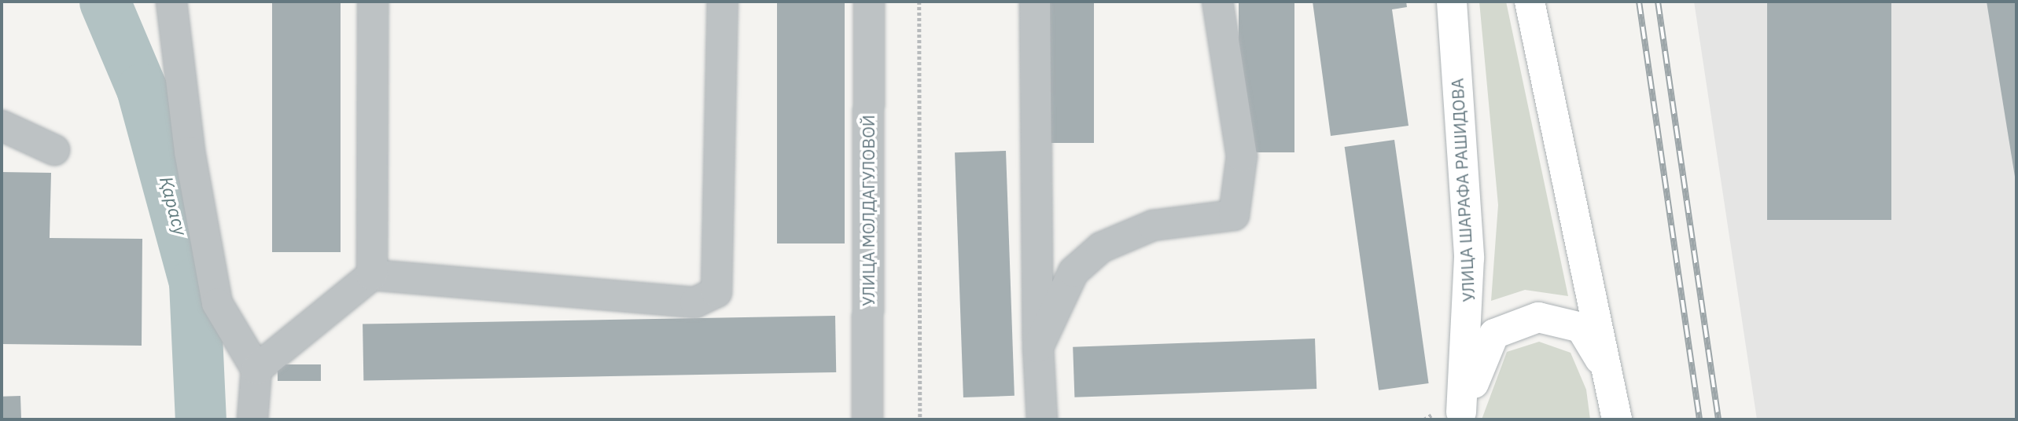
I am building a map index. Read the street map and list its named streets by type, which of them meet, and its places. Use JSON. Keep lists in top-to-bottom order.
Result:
{
  "streets": {
    "main road": ["УЛИЦА ШАРАФА РАШИДОВА"],
    "street": ["УЛИЦА МОЛДАГУЛОВОЙ"]
  },
  "water": ["Қарасу"]
}
